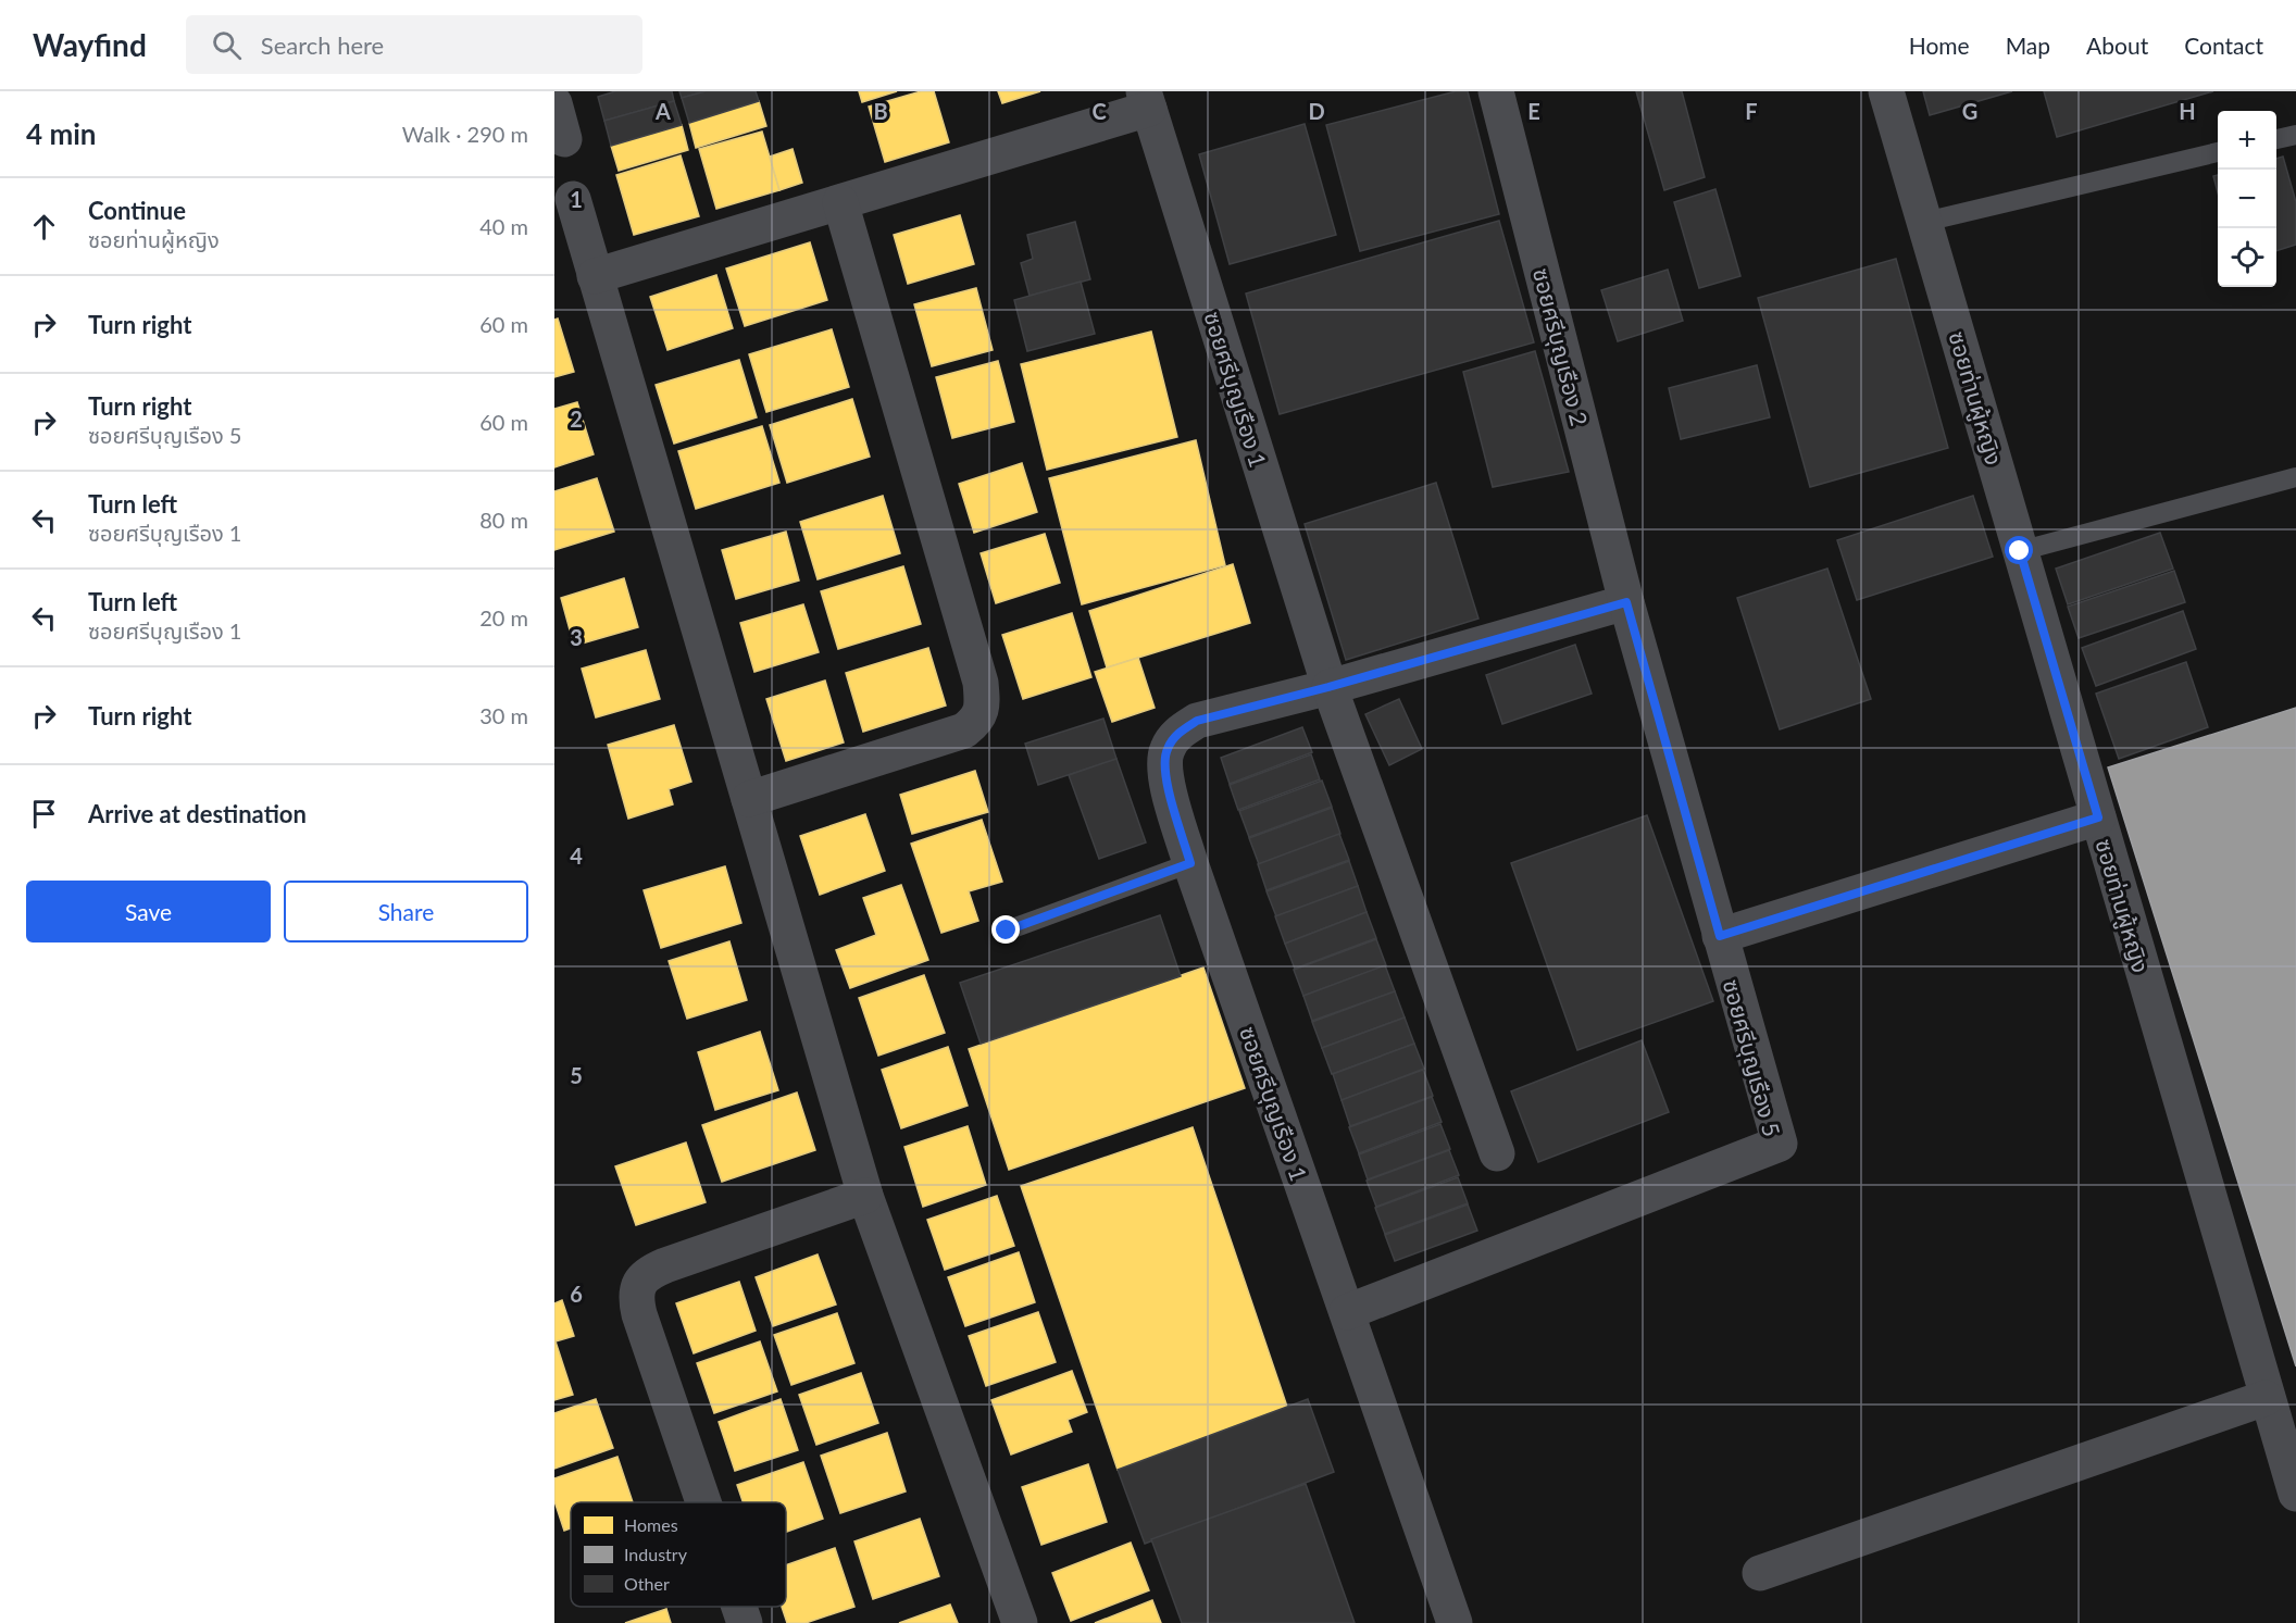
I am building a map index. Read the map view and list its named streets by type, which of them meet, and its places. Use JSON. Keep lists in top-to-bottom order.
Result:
{
  "streets": {
    "street": [
      "ซอยศรีบุญเรือง 2",
      "ซอยศรีบุญเรือง 1",
      "ซอยท่านผู้หญิง",
      "ซอยศรีบุญเรือง 5"
    ]
  },
  "crossings": [
    ["ซอยศรีบุญเรือง 2", "ซอยศรีบุญเรือง 1"],
    ["ซอยศรีบุญเรือง 2", "ซอยศรีบุญเรือง 5"],
    ["ซอยศรีบุญเรือง 1", "ซอยศรีบุญเรือง 5"]
  ],
  "legend": ["Homes", "Industry", "Other"],
  "page": {
    "header": "Wayfind",
    "search": "Search here",
    "nav": [
      "Home",
      "Map",
      "About",
      "Contact"
    ],
    "heading": ["4 min", "Walk · 290 m"],
    "map_buttons": ["+", "−"],
    "list": [
      ["Continue", "ซอยท่านผู้หญิง", "40 m"],
      ["Turn right", "60 m"],
      ["Turn right", "ซอยศรีบุญเรือง 5", "60 m"],
      ["Turn left", "ซอยศรีบุญเรือง 1", "80 m"],
      ["Turn left", "ซอยศรีบุญเรือง 1", "20 m"],
      ["Turn right", "30 m"],
      "Arrive at destination"
    ],
    "buttons": ["Save", "Share"]
  },
  "grid": {
    "columns": [
      "A",
      "B",
      "C",
      "D",
      "E",
      "F",
      "G",
      "H"
    ],
    "rows": [
      "1",
      "2",
      "3",
      "4",
      "5",
      "6"
    ]
  }
}
